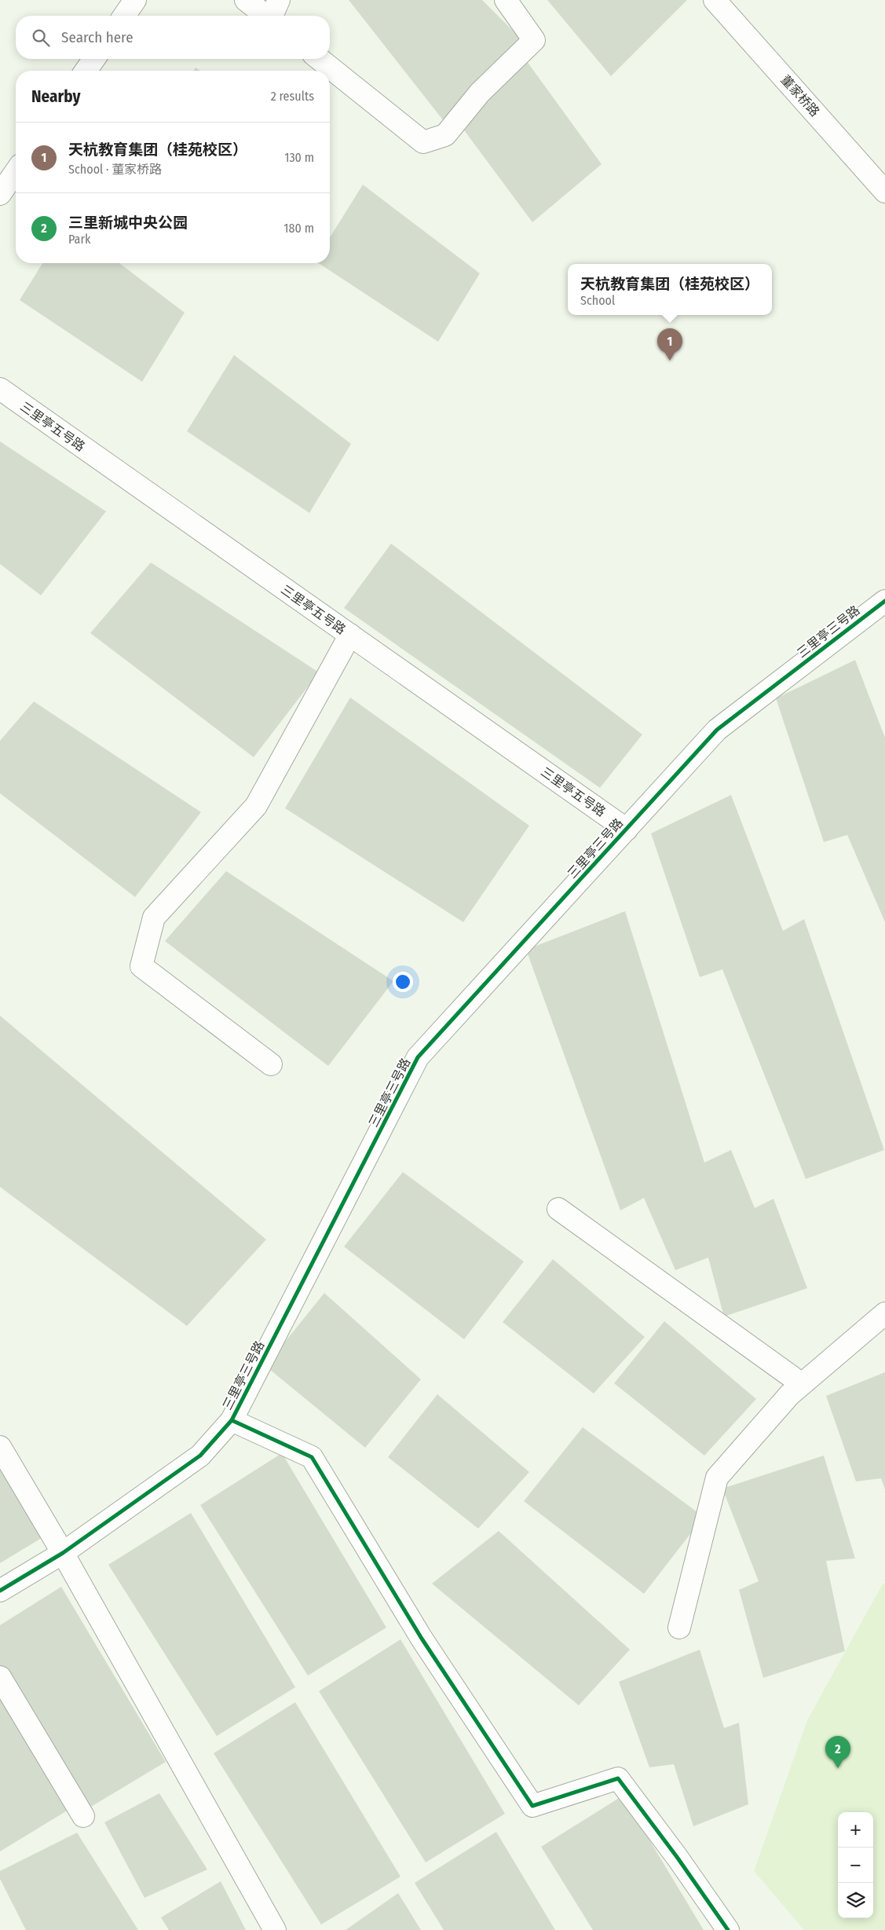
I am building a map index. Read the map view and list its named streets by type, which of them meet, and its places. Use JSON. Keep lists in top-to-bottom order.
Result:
{
  "streets": {
    "street": ["董家桥路", "三里亭五号路", "三里亭三号路"]
  },
  "crossings": [
    ["三里亭五号路", "三里亭三号路"]
  ],
  "page": {
    "search": "Search here",
    "heading": ["Nearby", "2 results"],
    "list": [
      {
        "mark": "1",
        "name": "天杭教育集团（桂苑校区）",
        "note": "School · 董家桥路",
        "value": "130 m"
      },
      {
        "mark": "2",
        "name": "三里新城中央公园",
        "note": "Park",
        "value": "180 m"
      }
    ],
    "popup": ["天杭教育集团（桂苑校区）", "School"],
    "pins": ["1", "2"],
    "map_buttons": ["+", "−"]
  }
}
